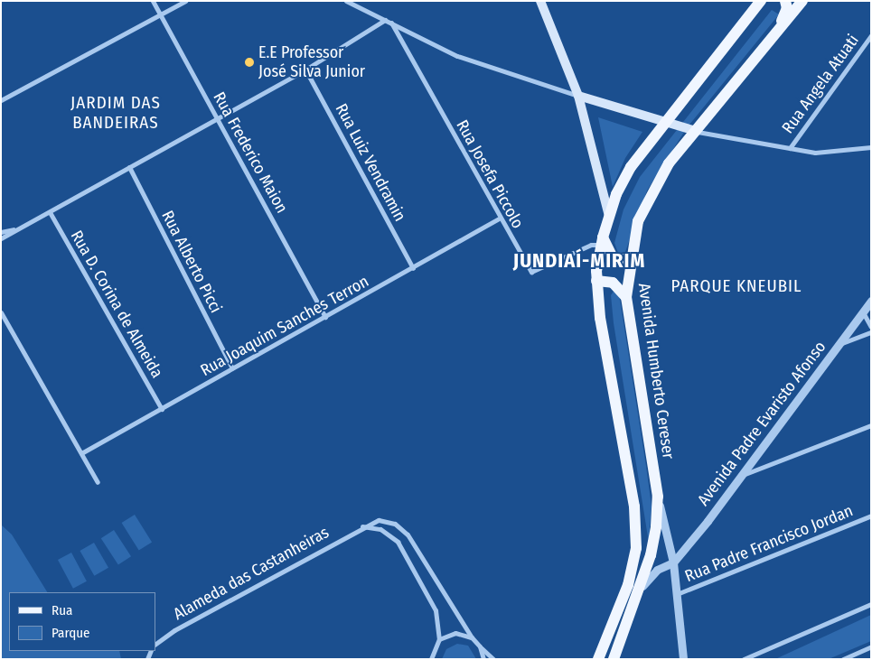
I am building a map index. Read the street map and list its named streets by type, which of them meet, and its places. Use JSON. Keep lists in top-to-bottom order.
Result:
{
  "streets": {
    "main road": ["Avenida Humberto Cereser"],
    "street": [
      "Rua Angela Atuati",
      "Rua Frederico Maion",
      "Rua Luiz Vendramin",
      "Rua Josefa Piccolo",
      "Rua Alberto Picci",
      "Rua D. Corina de Almeida",
      "Rua Joaquim Sanches Terron",
      "Avenida Padre Evaristo Afonso",
      "Rua Padre Francisco Jordan",
      "Alameda das Castanheiras"
    ]
  },
  "crossings": [
    ["Rua Frederico Maion", "Rua Joaquim Sanches Terron"],
    ["Rua Luiz Vendramin", "Rua Joaquim Sanches Terron"],
    ["Rua Josefa Piccolo", "Rua Joaquim Sanches Terron"],
    ["Rua Alberto Picci", "Rua Joaquim Sanches Terron"],
    ["Rua D. Corina de Almeida", "Rua Joaquim Sanches Terron"]
  ],
  "districts": ["JARDIM DAS BANDEIRAS", "JUNDIAÍ-MIRIM", "PARQUE KNEUBIL"],
  "places": ["E.E Professor José Silva Junior"],
  "legend": ["Rua", "Parque"]
}
